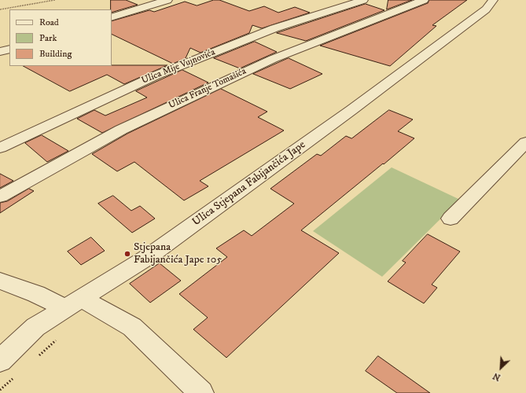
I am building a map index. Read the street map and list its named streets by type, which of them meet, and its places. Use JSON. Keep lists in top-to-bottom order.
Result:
{
  "streets": {
    "street": ["Ulica Mije Vujnovića", "Ulica Franje Tomašića", "Ulica Stjepana Fabijančića Jape"]
  },
  "places": ["Stjepana Fabijančića Jape 105"],
  "legend": ["Road", "Park", "Building"],
  "north": "bottom left"
}
